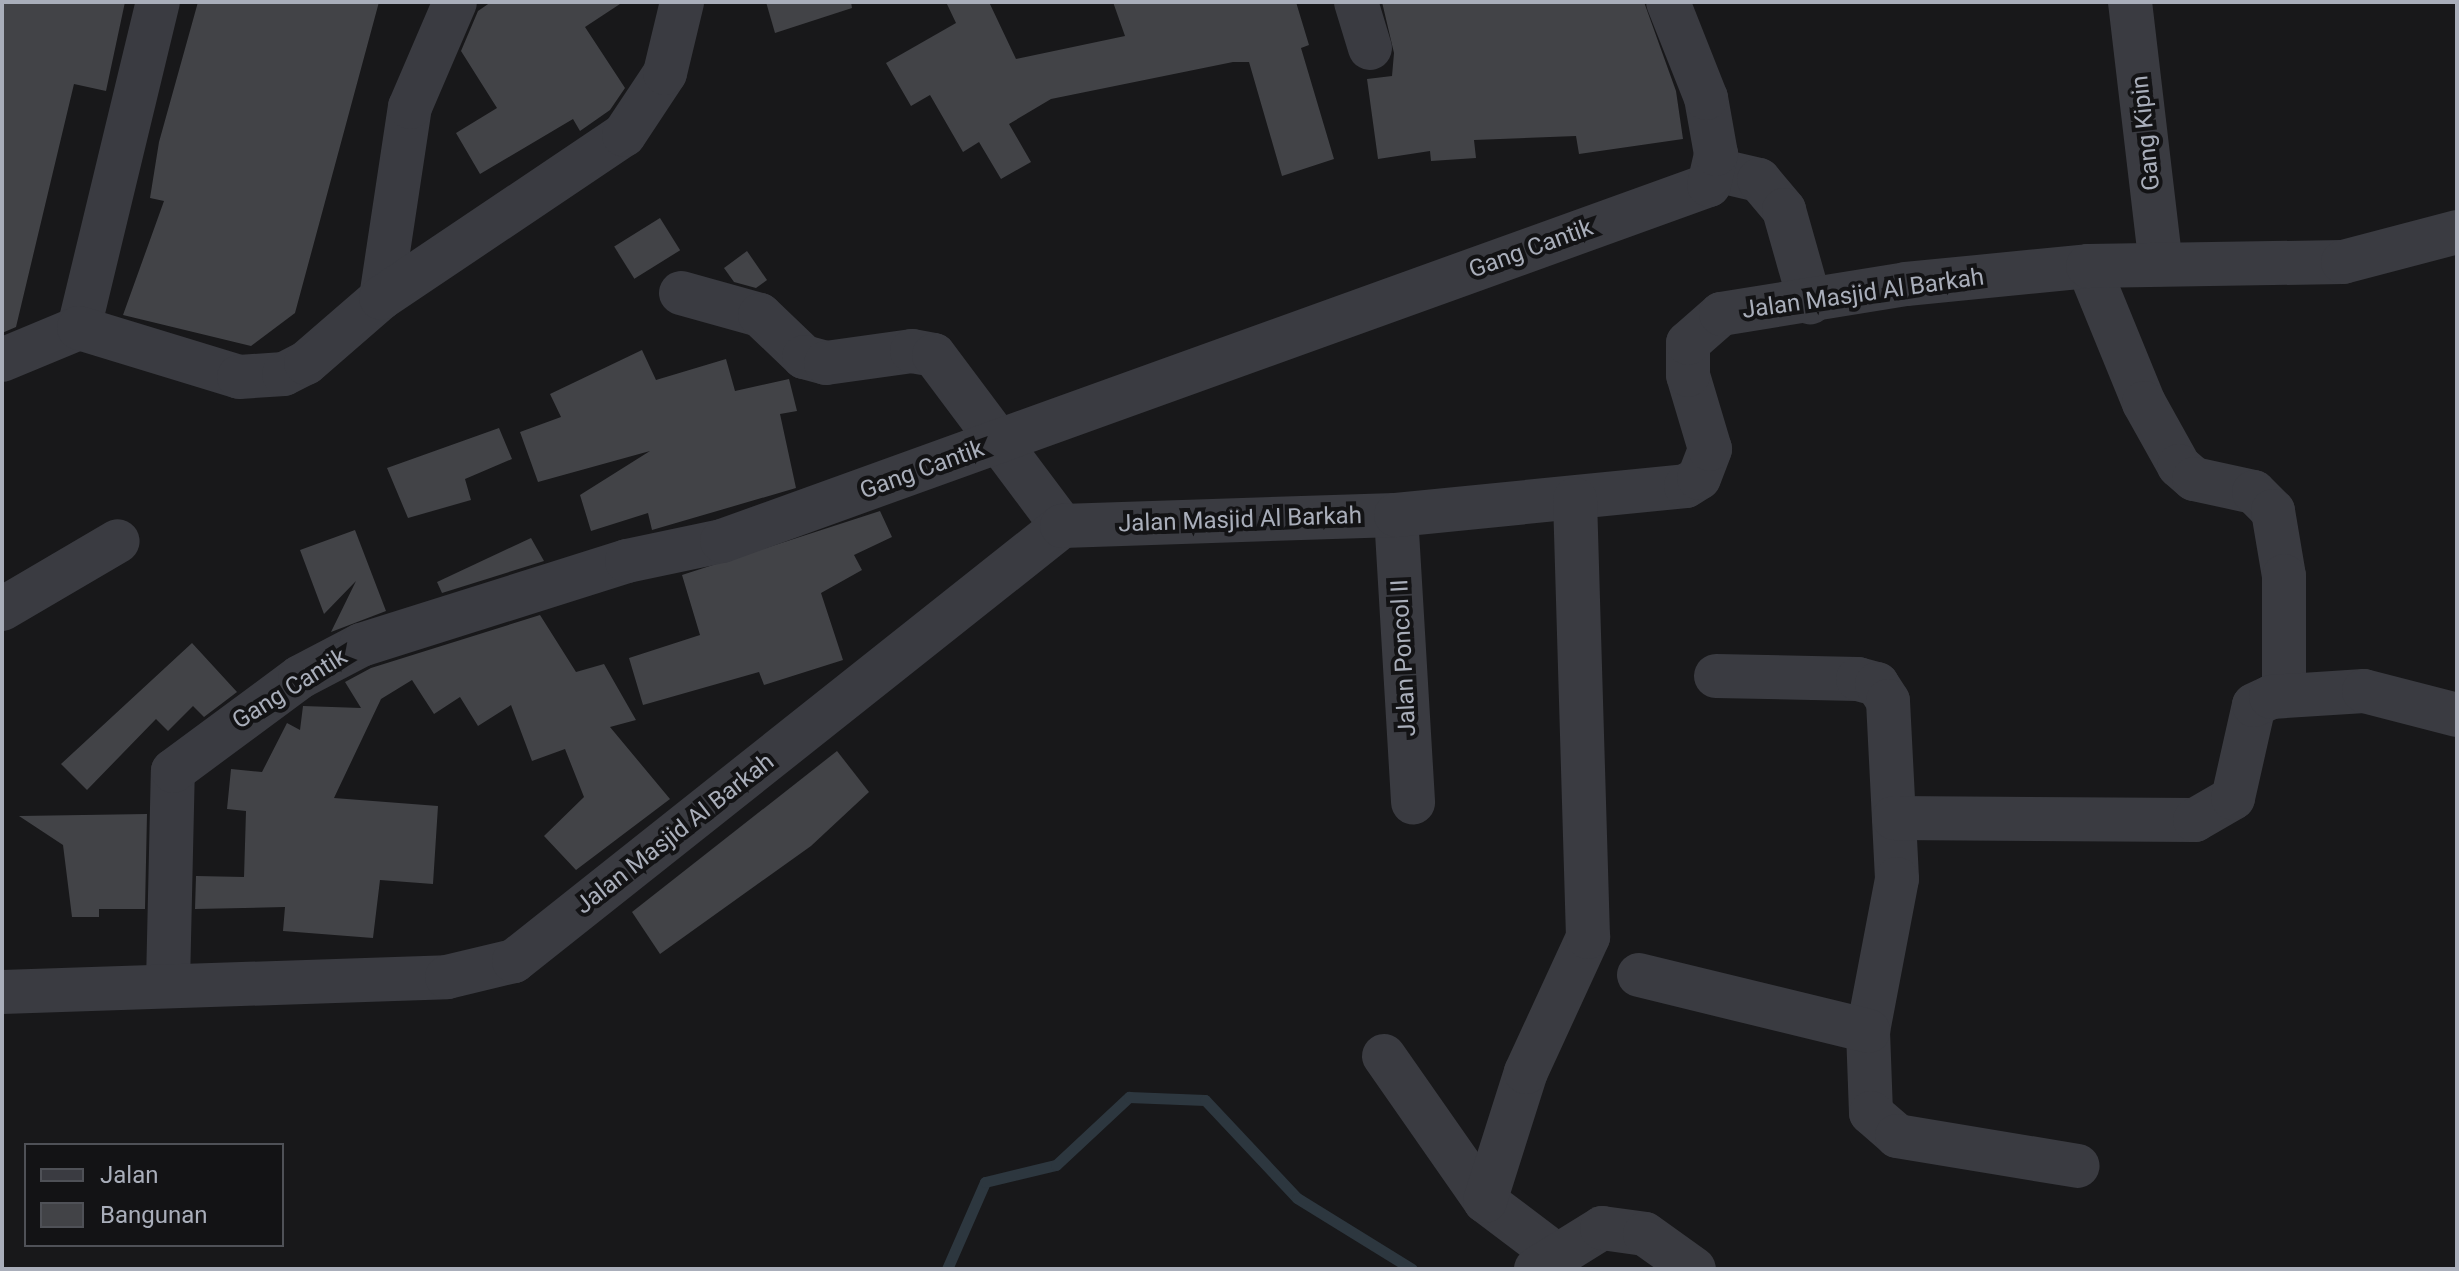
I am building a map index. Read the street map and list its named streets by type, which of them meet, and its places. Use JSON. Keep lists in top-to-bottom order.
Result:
{
  "streets": {
    "street": [
      "Gang Kipin",
      "Gang Cantik",
      "Jalan Masjid Al Barkah",
      "Jalan Poncol II"
    ]
  },
  "crossings": [
    ["Gang Kipin", "Jalan Masjid Al Barkah"],
    ["Gang Cantik", "Jalan Masjid Al Barkah"],
    ["Jalan Masjid Al Barkah", "Jalan Poncol II"]
  ],
  "legend": ["Jalan", "Bangunan"]
}
